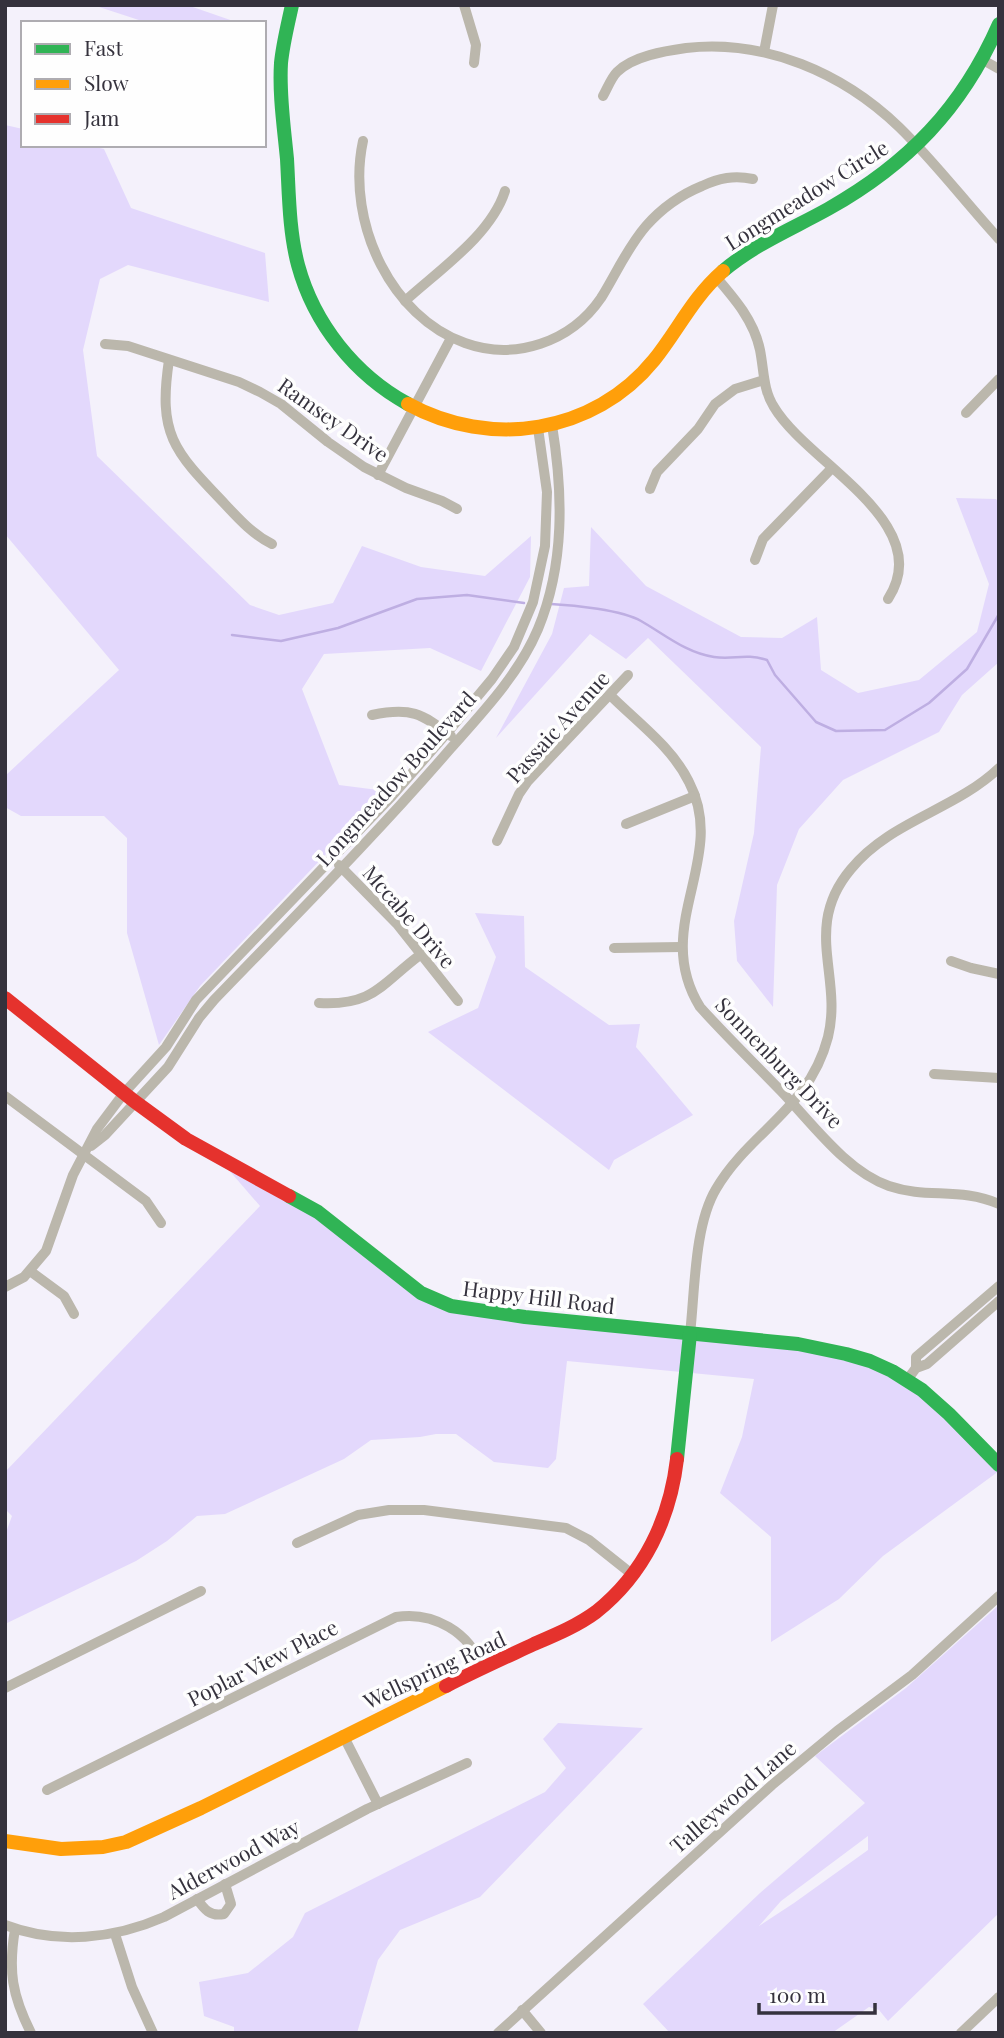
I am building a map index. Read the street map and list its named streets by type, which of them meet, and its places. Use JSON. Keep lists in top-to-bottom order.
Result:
{
  "streets": {
    "street": [
      "Longmeadow Circle",
      "Ramsey Drive",
      "Passaic Avenue",
      "Longmeadow Boulevard",
      "Mccabe Drive",
      "Sonnenburg Drive",
      "Happy Hill Road",
      "Poplar View Place",
      "Wellspring Road",
      "Talleywood Lane",
      "Alderwood Way"
    ]
  },
  "crossings": [
    ["Longmeadow Circle", "Longmeadow Boulevard"],
    ["Passaic Avenue", "Sonnenburg Drive"],
    ["Longmeadow Boulevard", "Mccabe Drive"],
    ["Longmeadow Boulevard", "Happy Hill Road"],
    ["Happy Hill Road", "Wellspring Road"],
    ["Poplar View Place", "Wellspring Road"]
  ],
  "legend": ["Fast", "Slow", "Jam"],
  "scale_bar": "100 m"
}
